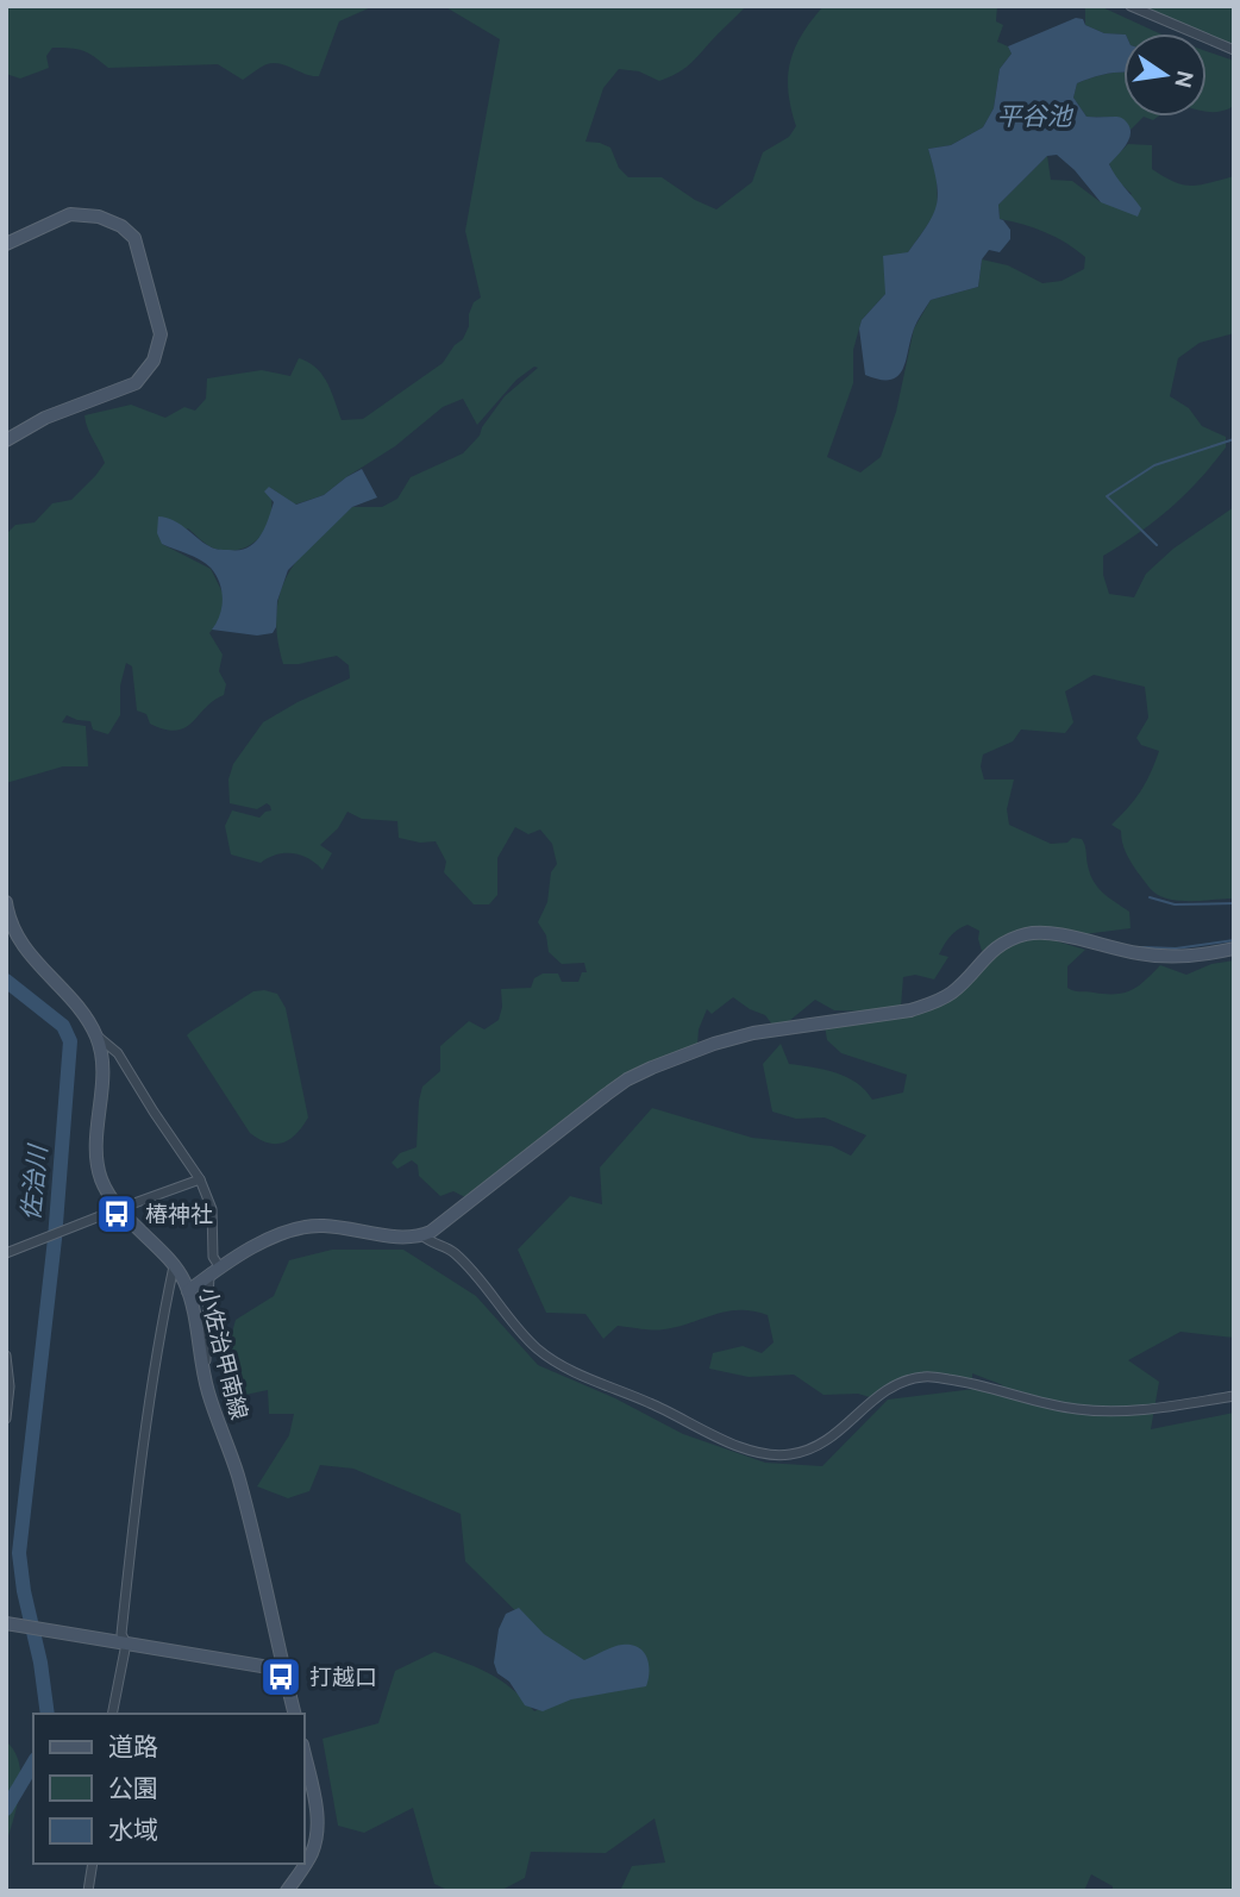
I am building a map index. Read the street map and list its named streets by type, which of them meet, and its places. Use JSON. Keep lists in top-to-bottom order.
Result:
{
  "streets": {
    "street": ["小佐治甲南線"]
  },
  "water": ["平谷池", "佐治川"],
  "places": {
    "bus stop": ["椿神社", "打越口"]
  },
  "legend": ["道路", "公園", "水域"],
  "north": "right"
}
